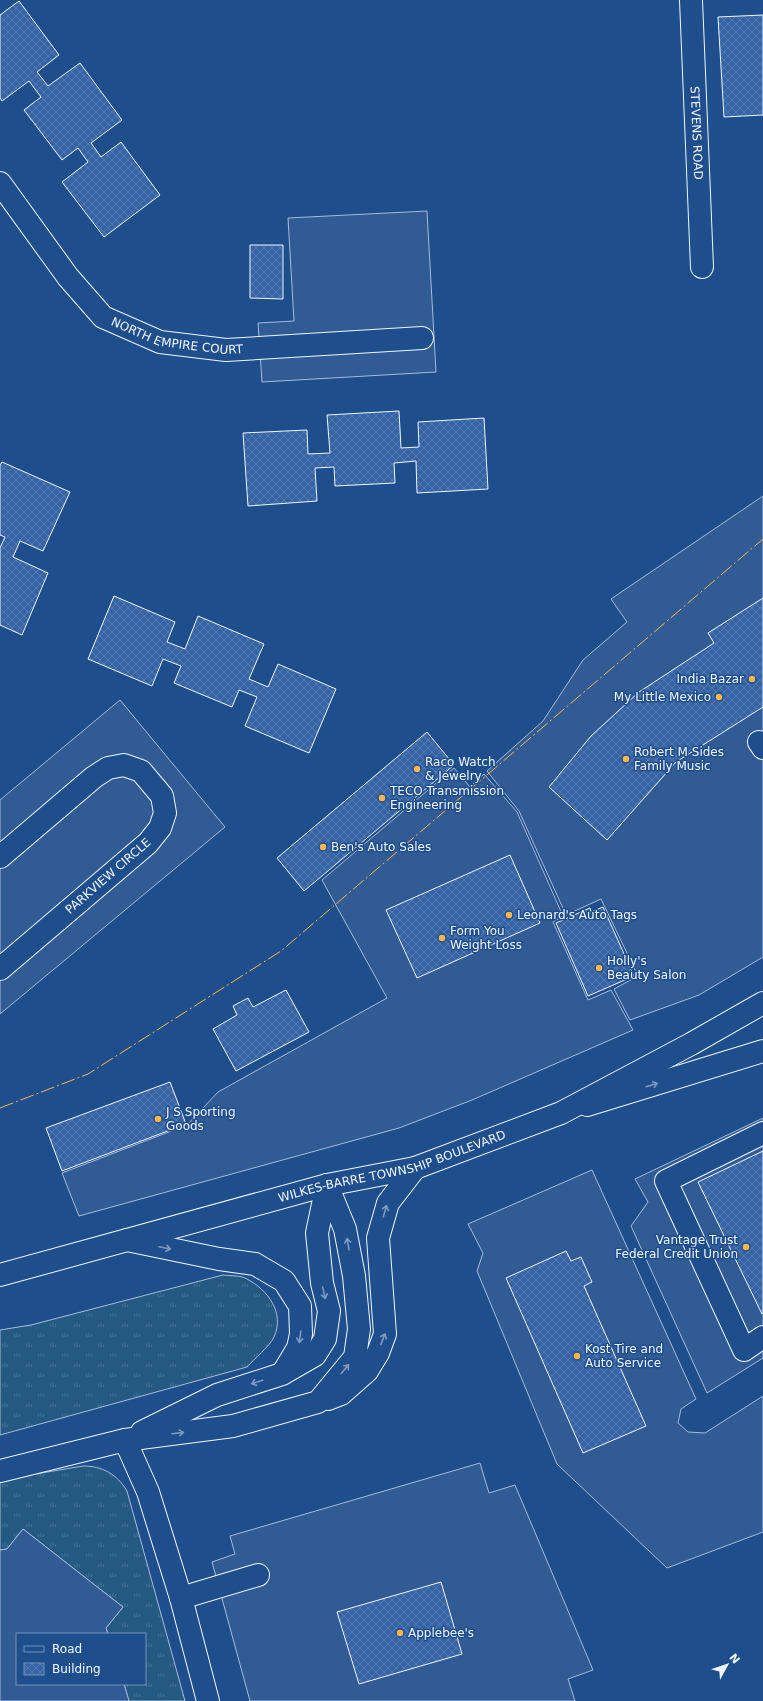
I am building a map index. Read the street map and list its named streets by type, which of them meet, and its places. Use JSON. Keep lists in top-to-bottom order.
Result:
{
  "streets": {
    "street": [
      "STEVENS ROAD",
      "NORTH EMPIRE COURT",
      "PARKVIEW CIRCLE",
      "WILKES-BARRE TOWNSHIP BOULEVARD"
    ]
  },
  "places": [
    "India Bazar",
    "My Little Mexico",
    "Robert M Sides Family Music",
    "Raco Watch & Jewelry",
    "TECO Transmission Engineering",
    "Ben's Auto Sales",
    "Leonard's Auto Tags",
    "Form You Weight Loss",
    "Holly's Beauty Salon",
    "J S Sporting Goods",
    "Vantage Trust Federal Credit Union",
    "Kost Tire and Auto Service",
    "Applebee's"
  ],
  "legend": ["Road", "Building"],
  "north": "top right"
}
